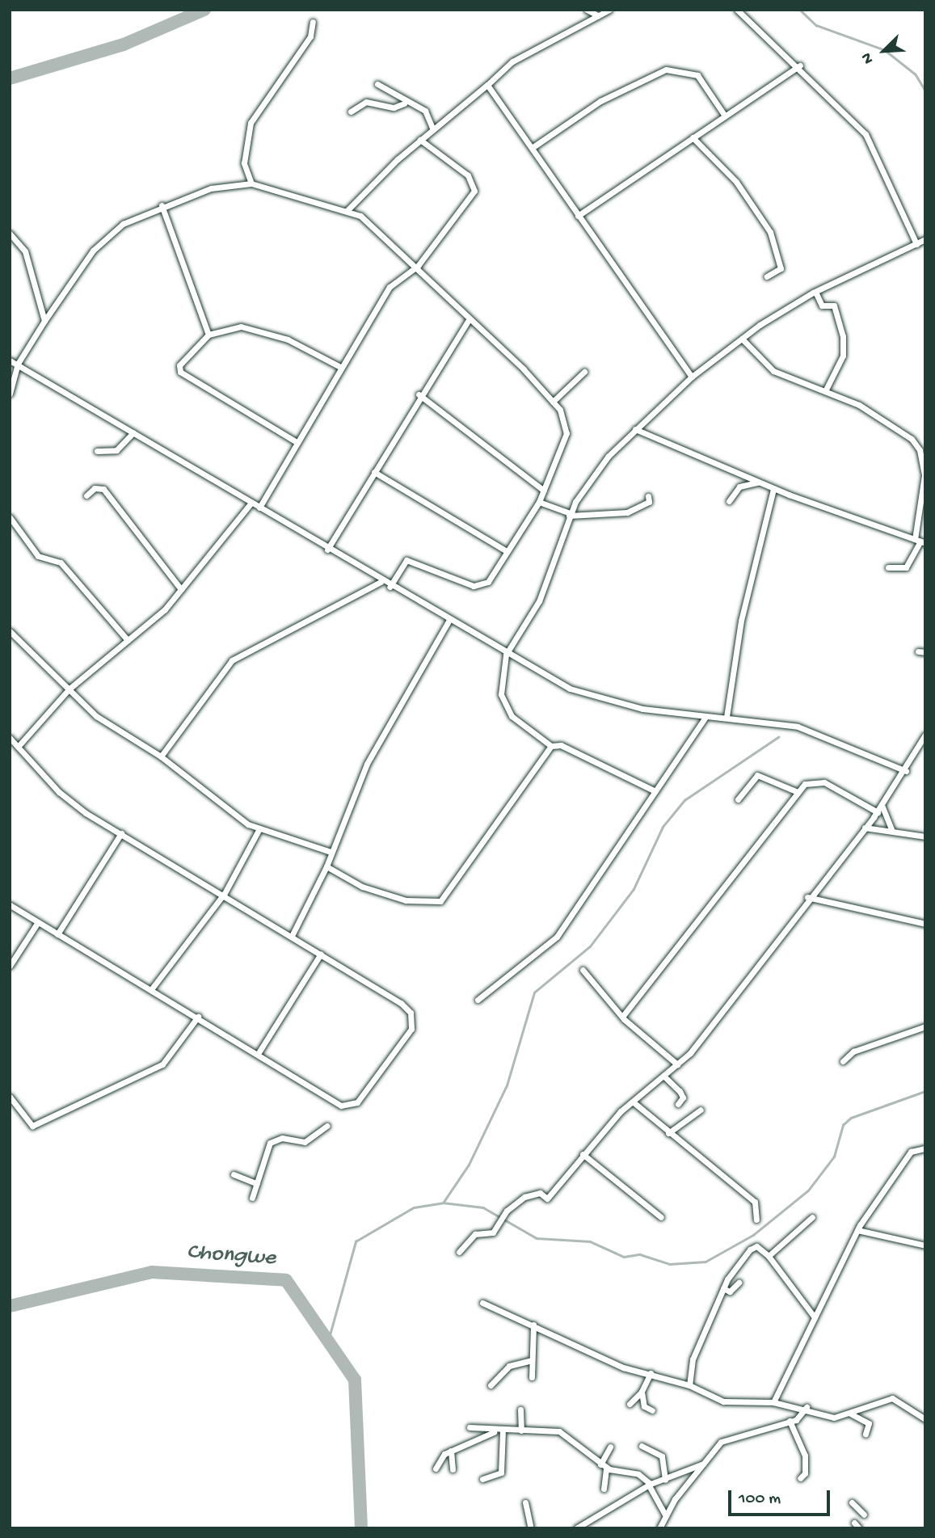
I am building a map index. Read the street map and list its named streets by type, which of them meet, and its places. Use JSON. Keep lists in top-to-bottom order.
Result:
{
  "water": ["Chongwe"],
  "scale_bar": "100 m",
  "north": "bottom left"
}
